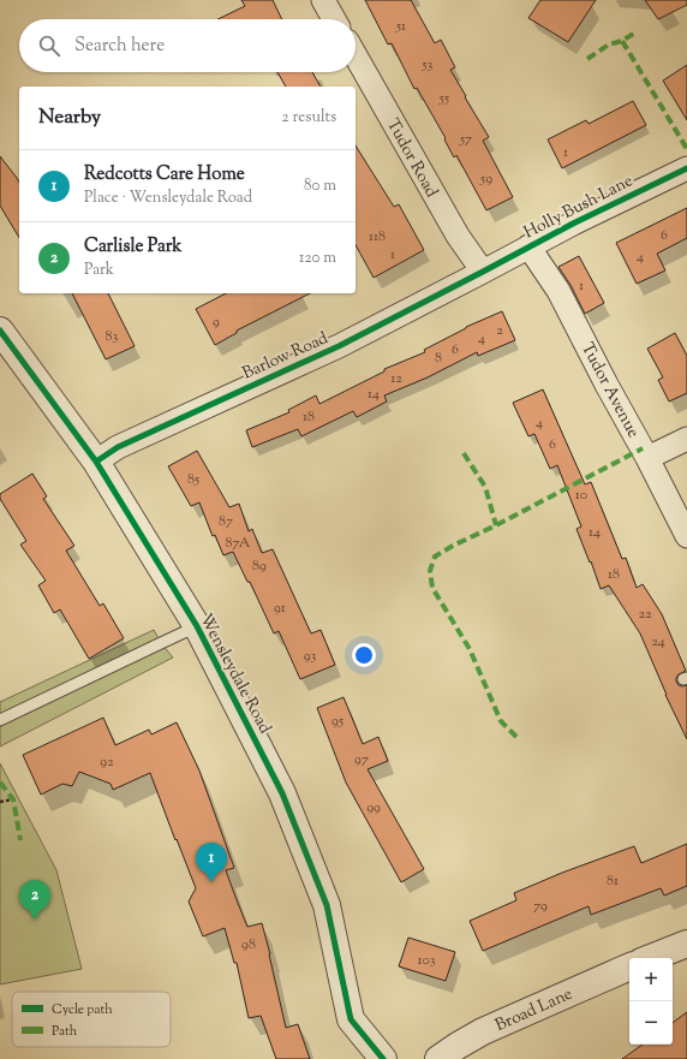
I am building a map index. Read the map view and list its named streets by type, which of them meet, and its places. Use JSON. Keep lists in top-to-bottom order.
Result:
{
  "streets": {
    "street": [
      "Tudor Road",
      "Holly Bush Lane",
      "Barlow Road",
      "Tudor Avenue",
      "Wensleydale Road",
      "Broad Lane"
    ]
  },
  "crossings": [
    ["Tudor Road", "Holly Bush Lane"],
    ["Tudor Road", "Barlow Road"],
    ["Holly Bush Lane", "Barlow Road"],
    ["Holly Bush Lane", "Tudor Avenue"],
    ["Barlow Road", "Wensleydale Road"]
  ],
  "house_numbers": [
    "51",
    "53",
    "55",
    "57",
    "1",
    "59",
    "6",
    "118",
    "1",
    "4",
    "1",
    "9",
    "2",
    "83",
    "4",
    "6",
    "8",
    "12",
    "14",
    "18",
    "4",
    "6",
    "85",
    "10",
    "87",
    "14",
    "87A",
    "89",
    "18",
    "91",
    "22",
    "24",
    "93",
    "95",
    "97",
    "92",
    "99",
    "81",
    "79",
    "98",
    "103"
  ],
  "legend": ["Cycle path", "Path"],
  "page": {
    "search": "Search here",
    "heading": ["Nearby", "2 results"],
    "list": [
      {
        "mark": "1",
        "name": "Redcotts Care Home",
        "note": "Place · Wensleydale Road",
        "value": "80 m"
      },
      {
        "mark": "2",
        "name": "Carlisle Park",
        "note": "Park",
        "value": "120 m"
      }
    ],
    "pins": ["1", "2"],
    "map_buttons": ["+", "−"]
  }
}
